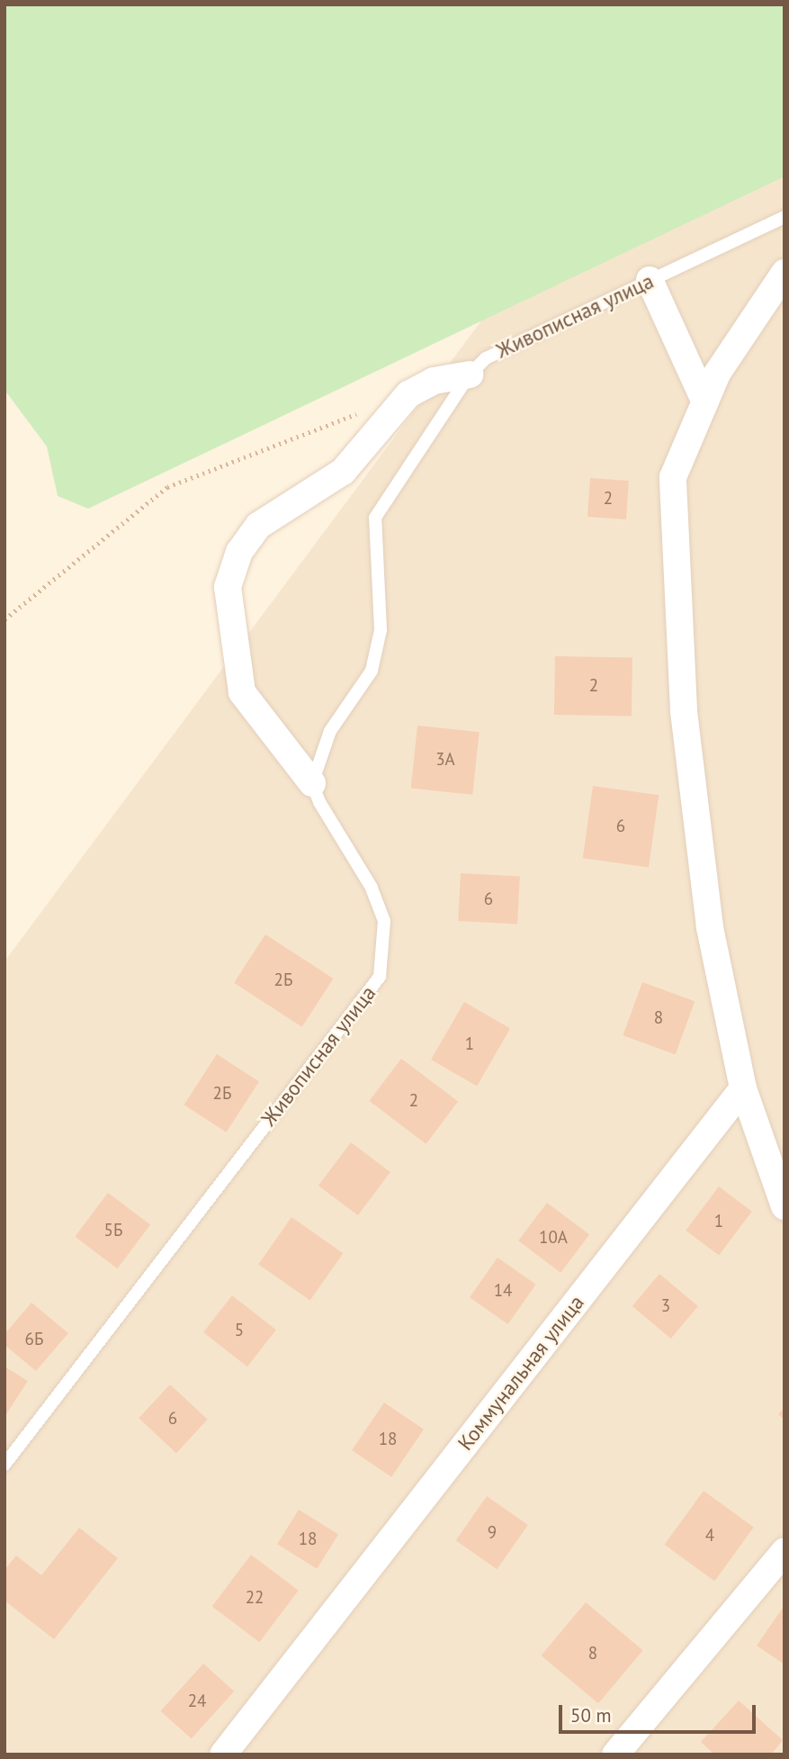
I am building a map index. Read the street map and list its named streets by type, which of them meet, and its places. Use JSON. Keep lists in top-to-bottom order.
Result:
{
  "streets": {
    "street": ["Коммунальная улица"],
    "lane": ["Живописная улица"]
  },
  "house_numbers": [
    "2",
    "2",
    "3А",
    "6",
    "6",
    "2Б",
    "8",
    "1",
    "2Б",
    "2",
    "1",
    "5Б",
    "10А",
    "14",
    "3",
    "5",
    "6Б",
    "6",
    "18",
    "9",
    "4",
    "18",
    "22",
    "8",
    "24"
  ],
  "scale_bar": "50 m"
}
